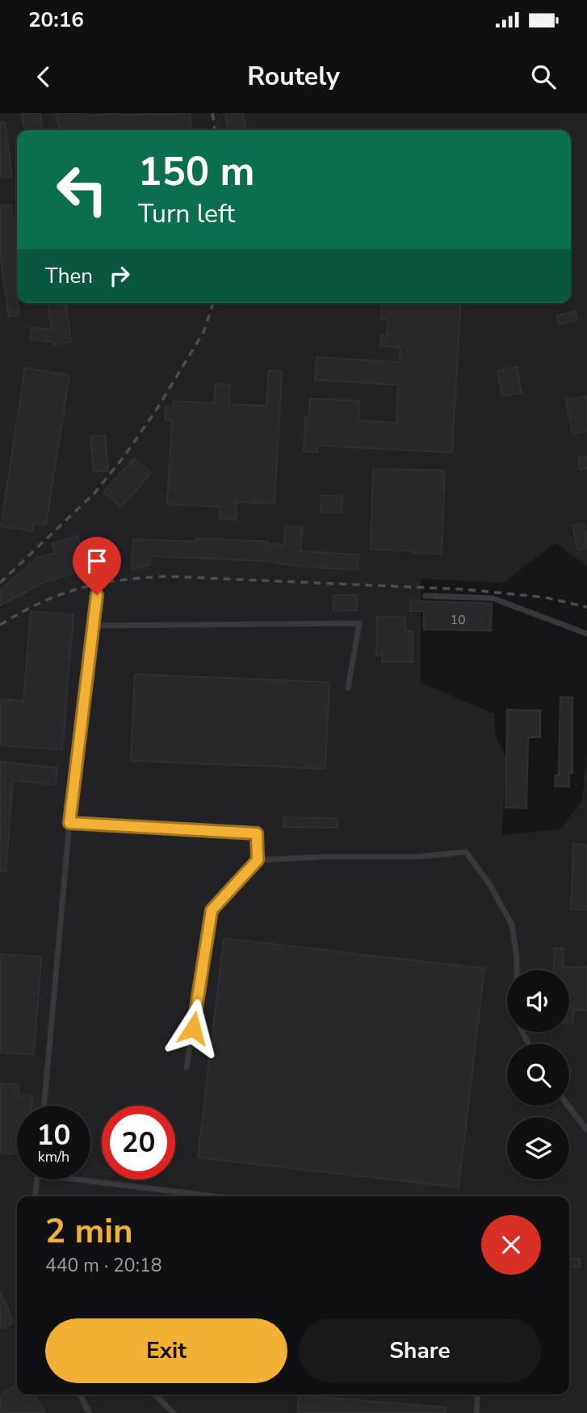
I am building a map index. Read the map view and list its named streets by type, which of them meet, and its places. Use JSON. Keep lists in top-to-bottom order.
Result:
{
  "house_numbers": ["10"],
  "page": {
    "status": "20:16",
    "header": "Routely",
    "turn": ["150 m", "Turn left"],
    "then": "Then",
    "speed": "10 km/h",
    "limit": "20",
    "heading": ["2 min", "440 m · 20:18"],
    "buttons": ["Exit", "Share"]
  }
}
